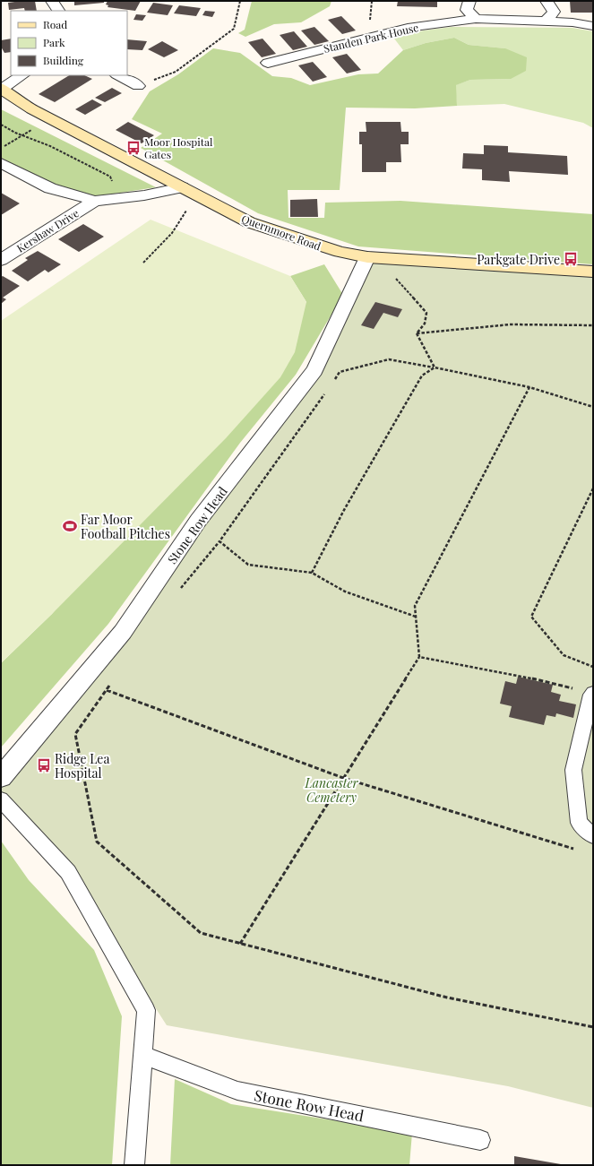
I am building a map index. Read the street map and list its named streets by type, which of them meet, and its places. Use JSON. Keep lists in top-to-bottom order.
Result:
{
  "streets": {
    "street": [
      "Standen Park House",
      "Kershaw Drive",
      "Quernmore Road",
      "Stone Row Head"
    ]
  },
  "crossings": [
    ["Kershaw Drive", "Quernmore Road"],
    ["Quernmore Road", "Stone Row Head"]
  ],
  "parks": ["Lancaster Cemetery"],
  "places": {
    "bus stop": ["Moor Hospital Gates", "Parkgate Drive", "Ridge Lea Hospital"],
    "sports": ["Far Moor Football Pitches"]
  },
  "legend": ["Road", "Park", "Building"]
}
